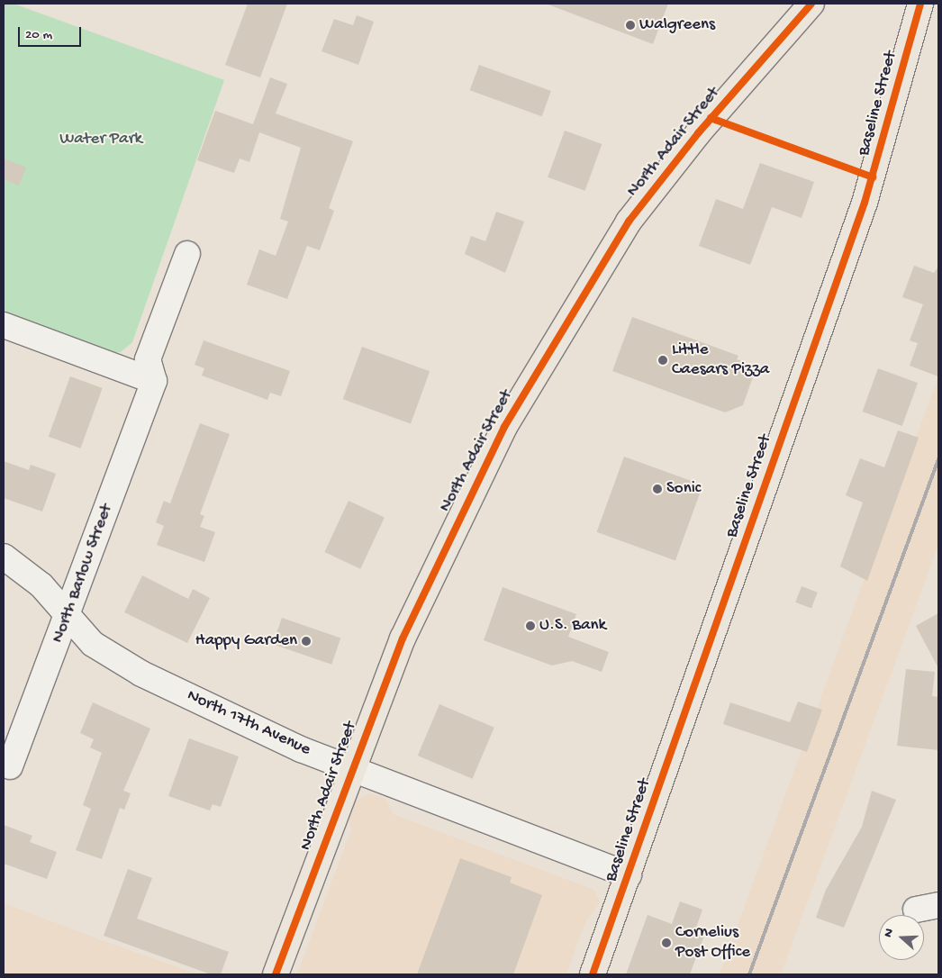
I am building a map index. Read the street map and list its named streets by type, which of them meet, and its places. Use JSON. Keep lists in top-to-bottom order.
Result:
{
  "streets": {
    "highway": ["Baseline Street", "North Adair Street"],
    "street": ["North Barlow Street", "North 17th Avenue"]
  },
  "crossings": [
    ["Baseline Street", "North 17th Avenue"],
    ["North Adair Street", "North 17th Avenue"],
    ["North Barlow Street", "North 17th Avenue"]
  ],
  "parks": ["Water Park"],
  "places": [
    "Walgreens",
    "Little Caesars Pizza",
    "Sonic",
    "U.S. Bank",
    "Happy Garden",
    "Cornelius Post Office"
  ],
  "scale_bar": "20 m",
  "north": "left"
}
